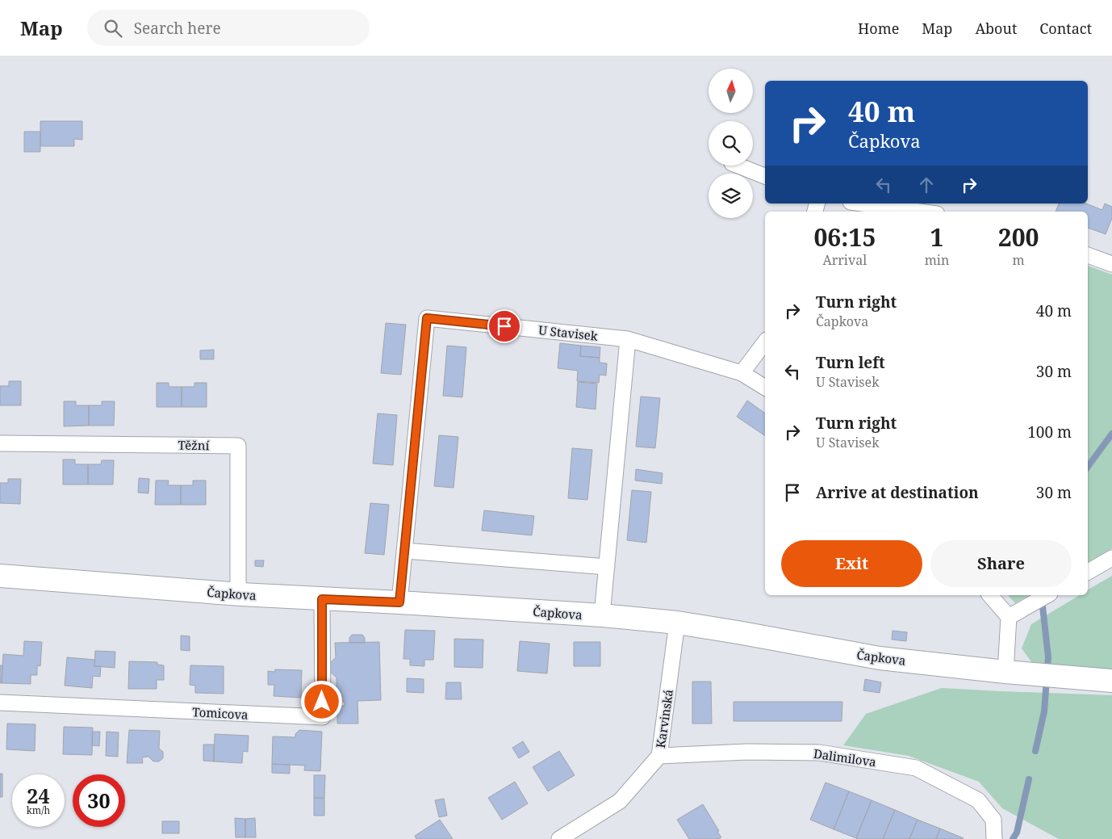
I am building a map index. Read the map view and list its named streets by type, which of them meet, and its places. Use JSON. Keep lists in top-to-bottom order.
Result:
{
  "streets": {
    "street": [
      "U Stavisek",
      "Těžní",
      "Čapkova",
      "Tomicova",
      "Karvinská",
      "Dalimilova"
    ]
  },
  "crossings": [
    ["U Stavisek", "Čapkova"],
    ["Těžní", "Čapkova"],
    ["Čapkova", "Tomicova"],
    ["Čapkova", "Karvinská"],
    ["Karvinská", "Dalimilova"]
  ],
  "north": "top",
  "page": {
    "header": "Map",
    "search": "Search here",
    "nav": [
      "Home",
      "Map",
      "About",
      "Contact"
    ],
    "turn": ["40 m", "Čapkova"],
    "eta": [
      "06:15",
      "Arrival",
      "1",
      "min",
      "200",
      "m"
    ],
    "list": [
      {
        "name": "Turn right",
        "note": "Čapkova",
        "value": "40 m"
      },
      {
        "name": "Turn left",
        "note": "U Stavisek",
        "value": "30 m"
      },
      {
        "name": "Turn right",
        "note": "U Stavisek",
        "value": "100 m"
      },
      {
        "name": "Arrive at destination",
        "value": "30 m"
      }
    ],
    "buttons": ["Exit", "Share"],
    "speed": "24 km/h",
    "limit": "30"
  }
}
